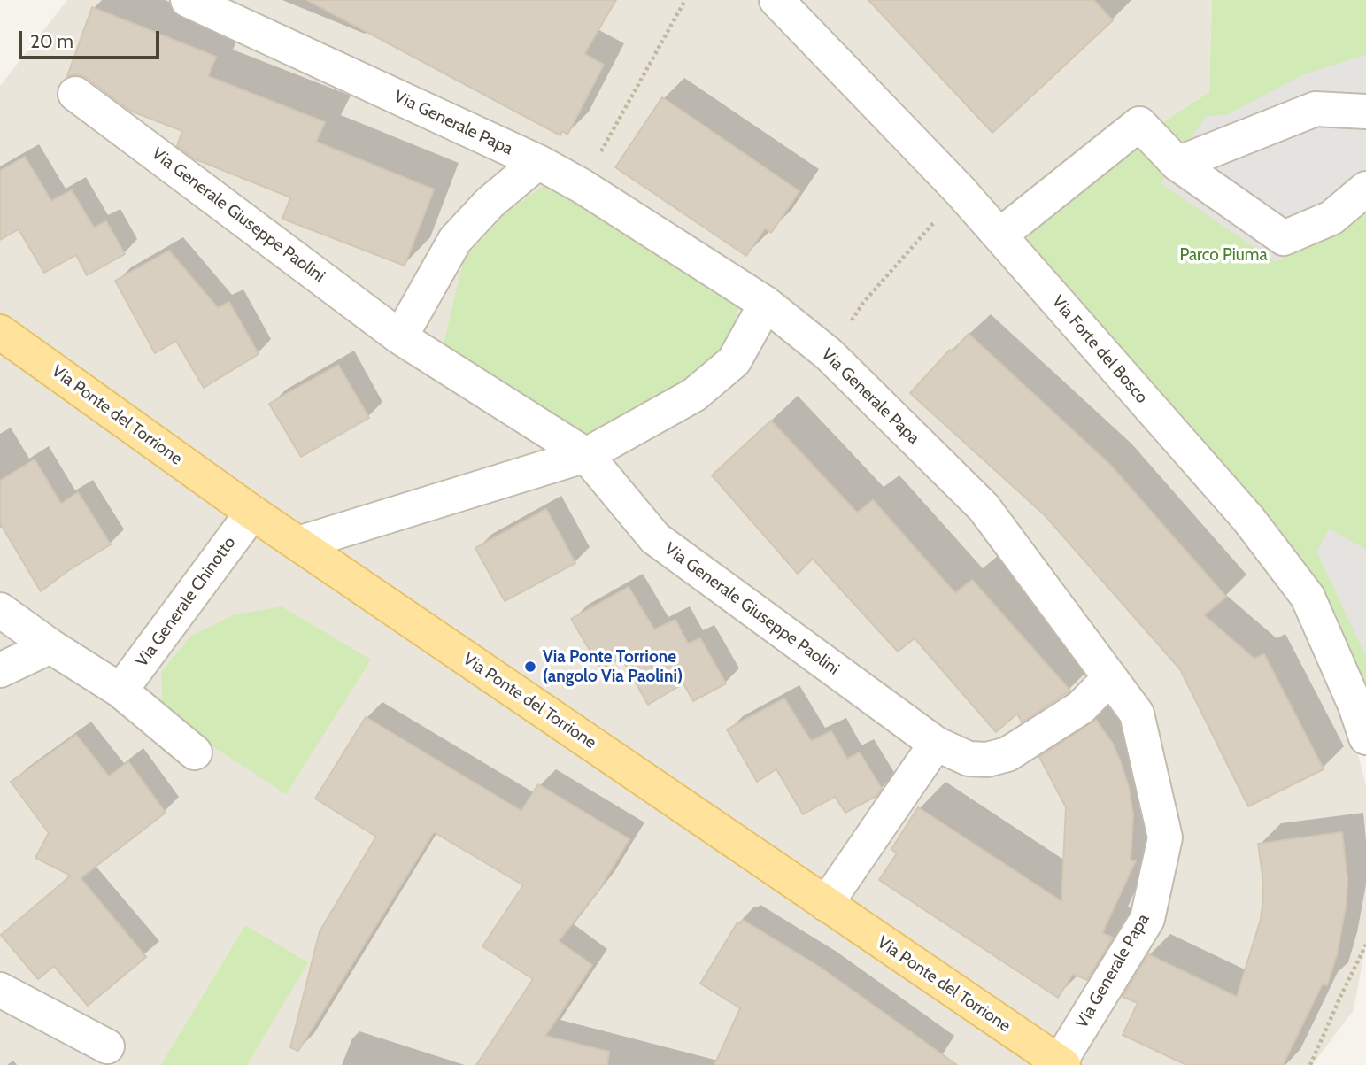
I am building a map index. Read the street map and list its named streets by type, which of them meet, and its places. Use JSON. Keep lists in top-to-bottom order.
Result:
{
  "streets": {
    "main road": ["Via Ponte del Torrione"],
    "street": [
      "Via Generale Papa",
      "Via Generale Giuseppe Paolini",
      "Via Forte del Bosco",
      "Via Generale Chinotto"
    ]
  },
  "crossings": [
    ["Via Generale Papa", "Via Generale Giuseppe Paolini"],
    ["Via Generale Papa", "Via Ponte del Torrione"],
    ["Via Ponte del Torrione", "Via Generale Chinotto"]
  ],
  "parks": ["Parco Piuma"],
  "places": ["Via Ponte Torrione (angolo Via Paolini)"],
  "scale_bar": "20 m"
}
